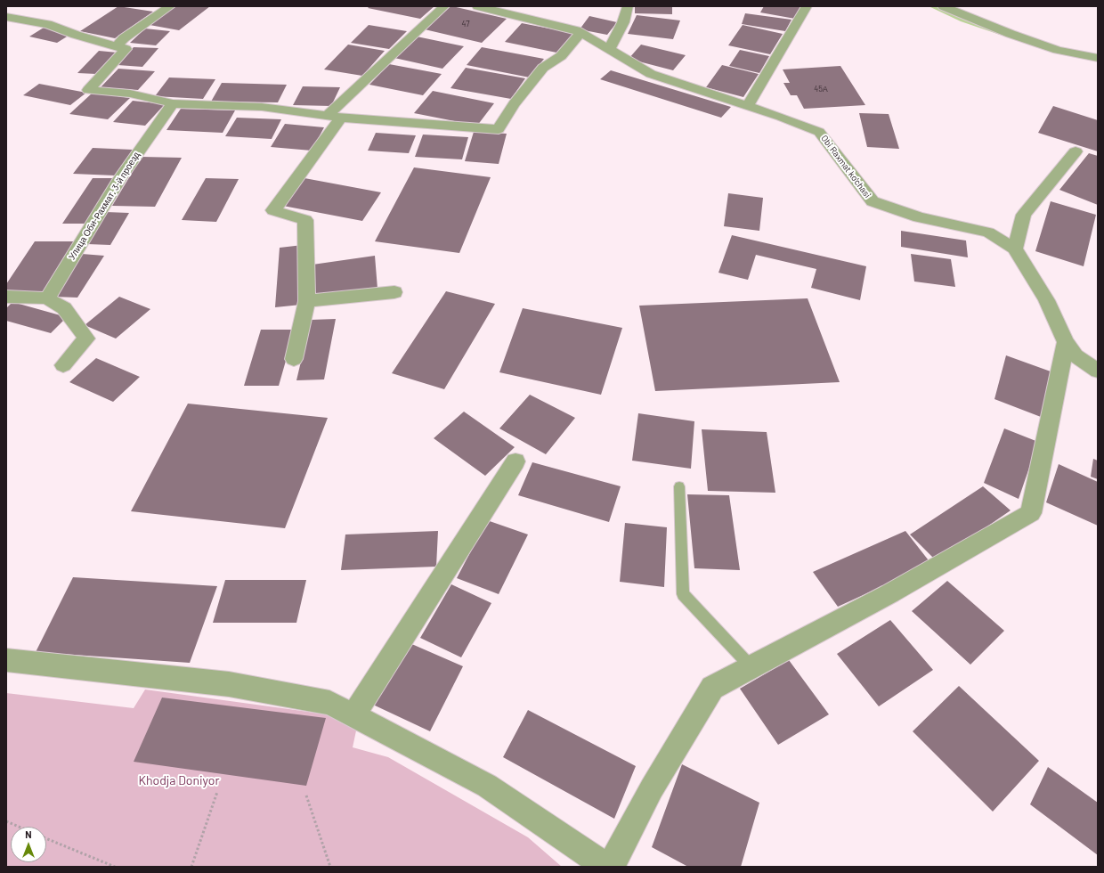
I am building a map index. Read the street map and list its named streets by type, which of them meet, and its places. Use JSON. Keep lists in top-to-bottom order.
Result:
{
  "streets": {
    "street": ["Obi Raxmat ko'chasi", "Улица Оби-Рахмат, 3-й проезд"]
  },
  "parks": ["Khodja Doniyor"],
  "house_numbers": ["47", "45А"],
  "north": "top"
}
